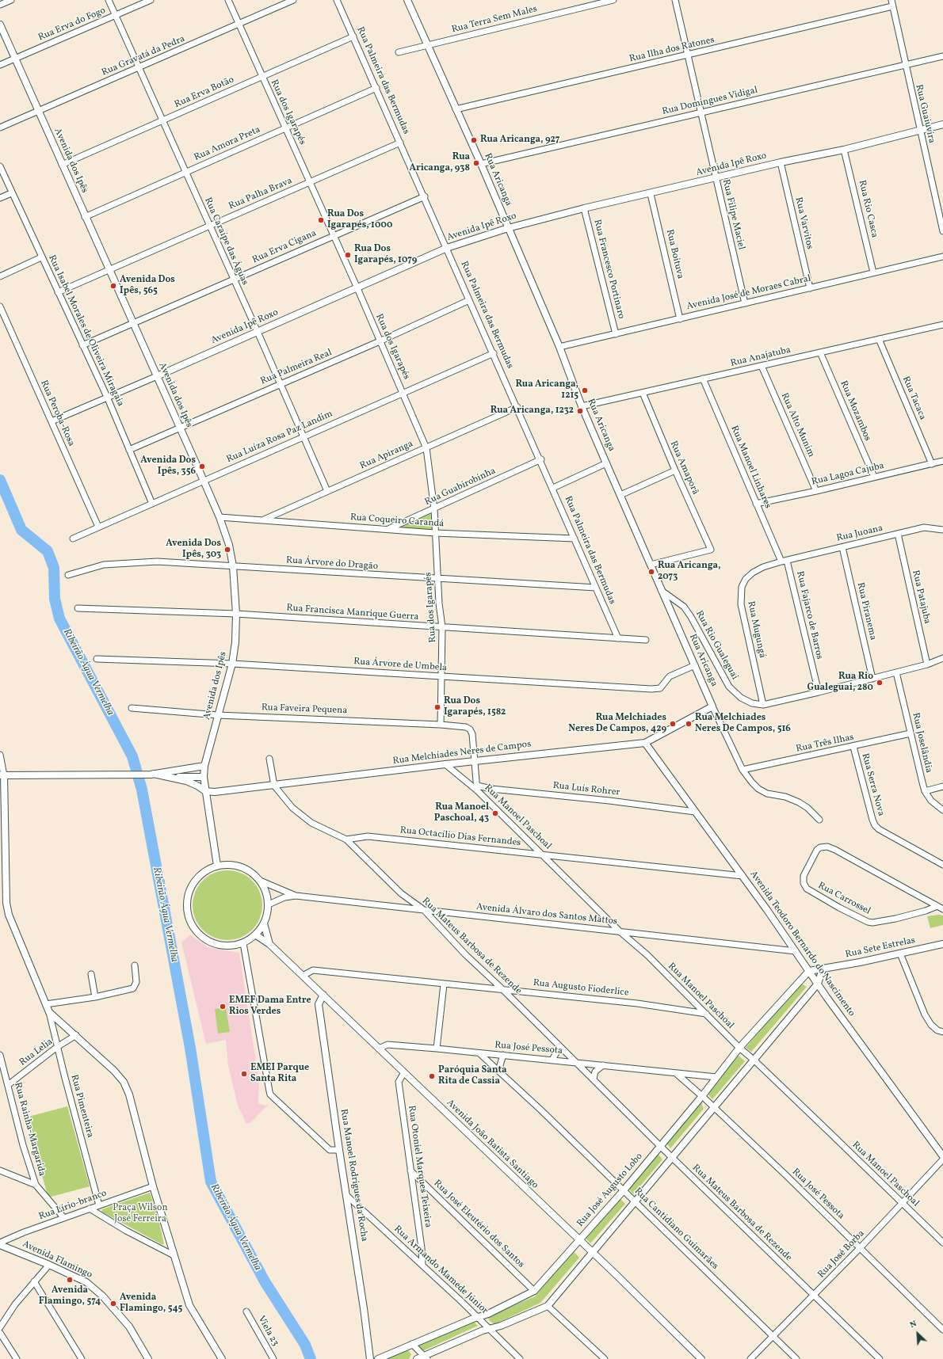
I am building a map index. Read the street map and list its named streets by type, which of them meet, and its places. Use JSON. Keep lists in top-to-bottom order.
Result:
{
  "streets": {
    "street": [
      "Rua Terra Sem Males",
      "Rua Erva do Fogo",
      "Rua Ilha dos Ratones",
      "Rua Gravatá da Pedra",
      "Rua Palmeira das Bermudas",
      "Rua Erva Botão",
      "Rua Domingues Vidigal",
      "Rua dos Igarapés",
      "Rua Guaiuvira",
      "Rua Amora Preta",
      "Avenida dos Ipês",
      "Avenida Ipê Roxo",
      "Rua Aricanga",
      "Rua Palha Brava",
      "Rua Rio Casca",
      "Rua Filipe Maciel",
      "Rua Varvitos",
      "Rua Caraípe das Águas",
      "Rua Erva Cigana",
      "Rua Boituva",
      "Rua Francesco Portinaro",
      "Avenida José de Moraes Cabral",
      "Rua Isabel Morales de Oliveira Miragaia",
      "Rua Anajatuba",
      "Rua Palmeira Real",
      "Rua Tacaca",
      "Rua Mozambos",
      "Rua Peroba-Rosa",
      "Rua Alto Munim",
      "Rua Luíza Rosa Paz Landim",
      "Rua Apiranga",
      "Rua Manoel Linhares",
      "Rua Amaporã",
      "Rua Lagoa Cajuba",
      "Rua Guabirobinha",
      "Rua Coqueiro Carandá",
      "Rua Juoana",
      "Rua Árvore do Dragão",
      "Rua Patajuba",
      "Rua Piranema",
      "Rua Francisca Manrique Guerra",
      "Rua Fajarco de Barros",
      "Rua Mugungá",
      "Rua Rio Gualeguai",
      "Rua Árvore de Umbela",
      "Rua Faveira Pequena",
      "Rua Joselândia",
      "Rua Três Ilhas",
      "Rua Melchíades Neres de Campos",
      "Rua Serra Nova",
      "Rua Luís Rohrer",
      "Rua Manoel Paschoal",
      "Rua Octacílio Dias Fernandes",
      "Rua Carrossel",
      "Avenida Álvaro dos Santos Mattos",
      "Avenida Teodoro Bernardo do Nascimento",
      "Rua Mateus Barbosa de Rezende",
      "Rua Sete Estrelas",
      "Rua Augusto Fioderlice",
      "Rua José Pessota",
      "Rua Lelia",
      "Rua Pimenteira",
      "Rua Rainha-Margarida",
      "Avenida João Batista Santiago",
      "Rua Otoniel Marques Teixeira",
      "Rua Manoel Rodrigues da Rocha",
      "Rua José Augusto Lobo",
      "Rua Lírio-branco",
      "Rua José Eleutério dos Santos",
      "Rua Cantidiano Guimarães",
      "Rua José Borba",
      "Avenida Flamingo",
      "Rua Armando Mamede Júnior",
      "Viela 23"
    ]
  },
  "crossings": [
    ["Rua Terra Sem Males", "Rua Aricanga"],
    ["Rua Erva do Fogo", "Avenida dos Ipês"],
    ["Rua Erva do Fogo", "Rua Caraípe das Águas"],
    ["Rua Ilha dos Ratones", "Rua Guaiuvira"],
    ["Rua Ilha dos Ratones", "Rua Aricanga"],
    ["Rua Ilha dos Ratones", "Rua Filipe Maciel"],
    ["Rua Gravatá da Pedra", "Rua dos Igarapés"],
    ["Rua Gravatá da Pedra", "Avenida dos Ipês"],
    ["Rua Gravatá da Pedra", "Rua Caraípe das Águas"],
    ["Rua Palmeira das Bermudas", "Rua Erva Botão"],
    ["Rua Palmeira das Bermudas", "Rua Amora Preta"],
    ["Rua Palmeira das Bermudas", "Avenida Ipê Roxo"],
    ["Rua Palmeira das Bermudas", "Rua Palha Brava"],
    ["Rua Palmeira das Bermudas", "Rua Erva Cigana"],
    ["Rua Palmeira das Bermudas", "Rua Palmeira Real"],
    ["Rua Palmeira das Bermudas", "Rua Luíza Rosa Paz Landim"],
    ["Rua Palmeira das Bermudas", "Rua Apiranga"],
    ["Rua Palmeira das Bermudas", "Rua Guabirobinha"],
    ["Rua Palmeira das Bermudas", "Rua Coqueiro Carandá"],
    ["Rua Palmeira das Bermudas", "Rua Árvore do Dragão"],
    ["Rua Palmeira das Bermudas", "Rua Francisca Manrique Guerra"],
    ["Rua Erva Botão", "Rua dos Igarapés"],
    ["Rua Erva Botão", "Avenida dos Ipês"],
    ["Rua Erva Botão", "Rua Caraípe das Águas"],
    ["Rua Domingues Vidigal", "Rua Guaiuvira"],
    ["Rua Domingues Vidigal", "Rua Aricanga"],
    ["Rua Domingues Vidigal", "Rua Filipe Maciel"],
    ["Rua dos Igarapés", "Rua Amora Preta"],
    ["Rua dos Igarapés", "Avenida Ipê Roxo"],
    ["Rua dos Igarapés", "Rua Palha Brava"],
    ["Rua dos Igarapés", "Rua Erva Cigana"],
    ["Rua dos Igarapés", "Rua Palmeira Real"],
    ["Rua dos Igarapés", "Rua Luíza Rosa Paz Landim"],
    ["Rua dos Igarapés", "Rua Apiranga"],
    ["Rua dos Igarapés", "Rua Guabirobinha"],
    ["Rua dos Igarapés", "Rua Coqueiro Carandá"],
    ["Rua dos Igarapés", "Rua Árvore do Dragão"],
    ["Rua dos Igarapés", "Rua Francisca Manrique Guerra"],
    ["Rua dos Igarapés", "Rua Árvore de Umbela"],
    ["Rua dos Igarapés", "Rua Faveira Pequena"],
    ["Rua Guaiuvira", "Avenida Ipê Roxo"],
    ["Rua Amora Preta", "Avenida dos Ipês"],
    ["Rua Amora Preta", "Rua Caraípe das Águas"],
    ["Avenida dos Ipês", "Avenida Ipê Roxo"],
    ["Avenida dos Ipês", "Rua Palha Brava"],
    ["Avenida dos Ipês", "Rua Erva Cigana"],
    ["Avenida dos Ipês", "Rua Palmeira Real"],
    ["Avenida dos Ipês", "Rua Luíza Rosa Paz Landim"],
    ["Avenida dos Ipês", "Rua Coqueiro Carandá"],
    ["Avenida dos Ipês", "Rua Árvore do Dragão"],
    ["Avenida dos Ipês", "Rua Francisca Manrique Guerra"],
    ["Avenida dos Ipês", "Rua Árvore de Umbela"],
    ["Avenida dos Ipês", "Rua Faveira Pequena"],
    ["Avenida dos Ipês", "Rua Melchíades Neres de Campos"],
    ["Avenida dos Ipês", "Avenida Álvaro dos Santos Mattos"],
    ["Avenida dos Ipês", "Avenida João Batista Santiago"],
    ["Avenida Ipê Roxo", "Rua Aricanga"],
    ["Avenida Ipê Roxo", "Rua Rio Casca"],
    ["Avenida Ipê Roxo", "Rua Filipe Maciel"],
    ["Avenida Ipê Roxo", "Rua Varvitos"],
    ["Avenida Ipê Roxo", "Rua Caraípe das Águas"],
    ["Avenida Ipê Roxo", "Rua Boituva"],
    ["Avenida Ipê Roxo", "Rua Francesco Portinaro"],
    ["Avenida Ipê Roxo", "Rua Isabel Morales de Oliveira Miragaia"],
    ["Avenida Ipê Roxo", "Rua Peroba-Rosa"],
    ["Rua Aricanga", "Avenida José de Moraes Cabral"],
    ["Rua Aricanga", "Rua Anajatuba"],
    ["Rua Aricanga", "Rua Amaporã"],
    ["Rua Aricanga", "Rua Rio Gualeguai"],
    ["Rua Aricanga", "Rua Árvore de Umbela"],
    ["Rua Aricanga", "Rua Três Ilhas"],
    ["Rua Aricanga", "Rua Melchíades Neres de Campos"],
    ["Rua Palha Brava", "Rua Caraípe das Águas"],
    ["Rua Palha Brava", "Rua Isabel Morales de Oliveira Miragaia"],
    ["Rua Rio Casca", "Avenida José de Moraes Cabral"],
    ["Rua Filipe Maciel", "Avenida José de Moraes Cabral"],
    ["Rua Varvitos", "Avenida José de Moraes Cabral"],
    ["Rua Caraípe das Águas", "Rua Erva Cigana"],
    ["Rua Caraípe das Águas", "Rua Palmeira Real"],
    ["Rua Caraípe das Águas", "Rua Luíza Rosa Paz Landim"],
    ["Rua Caraípe das Águas", "Rua Apiranga"],
    ["Rua Erva Cigana", "Rua Isabel Morales de Oliveira Miragaia"],
    ["Rua Boituva", "Avenida José de Moraes Cabral"],
    ["Rua Francesco Portinaro", "Avenida José de Moraes Cabral"],
    ["Rua Isabel Morales de Oliveira Miragaia", "Rua Palmeira Real"],
    ["Rua Isabel Morales de Oliveira Miragaia", "Rua Luíza Rosa Paz Landim"],
    ["Rua Anajatuba", "Rua Tacaca"],
    ["Rua Anajatuba", "Rua Mozambos"],
    ["Rua Anajatuba", "Rua Alto Munim"],
    ["Rua Anajatuba", "Rua Manoel Linhares"],
    ["Rua Anajatuba", "Rua Amaporã"],
    ["Rua Tacaca", "Rua Lagoa Cajuba"],
    ["Rua Mozambos", "Rua Lagoa Cajuba"],
    ["Rua Peroba-Rosa", "Rua Luíza Rosa Paz Landim"],
    ["Rua Alto Munim", "Rua Lagoa Cajuba"],
    ["Rua Apiranga", "Rua Coqueiro Carandá"],
    ["Rua Manoel Linhares", "Rua Lagoa Cajuba"],
    ["Rua Manoel Linhares", "Rua Juoana"],
    ["Rua Manoel Linhares", "Rua Fajarco de Barros"],
    ["Rua Manoel Linhares", "Rua Mugungá"],
    ["Rua Guabirobinha", "Rua Coqueiro Carandá"],
    ["Rua Juoana", "Rua Patajuba"],
    ["Rua Juoana", "Rua Piranema"],
    ["Rua Juoana", "Rua Fajarco de Barros"],
    ["Rua Juoana", "Rua Mugungá"],
    ["Rua Patajuba", "Rua Rio Gualeguai"],
    ["Rua Piranema", "Rua Rio Gualeguai"],
    ["Rua Fajarco de Barros", "Rua Mugungá"],
    ["Rua Fajarco de Barros", "Rua Rio Gualeguai"],
    ["Rua Mugungá", "Rua Rio Gualeguai"],
    ["Rua Rio Gualeguai", "Rua Joselândia"],
    ["Rua Faveira Pequena", "Rua Melchíades Neres de Campos"],
    ["Rua Joselândia", "Rua Três Ilhas"],
    ["Rua Três Ilhas", "Rua Serra Nova"],
    ["Rua Melchíades Neres de Campos", "Rua Manoel Paschoal"],
    ["Rua Melchíades Neres de Campos", "Avenida Teodoro Bernardo do Nascimento"],
    ["Rua Melchíades Neres de Campos", "Rua Mateus Barbosa de Rezende"],
    ["Rua Luís Rohrer", "Rua Manoel Paschoal"],
    ["Rua Luís Rohrer", "Avenida Teodoro Bernardo do Nascimento"],
    ["Rua Manoel Paschoal", "Rua Octacílio Dias Fernandes"],
    ["Rua Manoel Paschoal", "Avenida Álvaro dos Santos Mattos"],
    ["Rua Manoel Paschoal", "Rua Augusto Fioderlice"],
    ["Rua Manoel Paschoal", "Rua José Augusto Lobo"],
    ["Rua Manoel Paschoal", "Rua José Borba"],
    ["Rua Octacílio Dias Fernandes", "Avenida Teodoro Bernardo do Nascimento"],
    ["Rua Octacílio Dias Fernandes", "Rua Mateus Barbosa de Rezende"],
    ["Avenida Álvaro dos Santos Mattos", "Avenida Teodoro Bernardo do Nascimento"],
    ["Avenida Álvaro dos Santos Mattos", "Rua Mateus Barbosa de Rezende"],
    ["Avenida Álvaro dos Santos Mattos", "Avenida João Batista Santiago"],
    ["Avenida Teodoro Bernardo do Nascimento", "Rua Sete Estrelas"],
    ["Avenida Teodoro Bernardo do Nascimento", "Rua José Augusto Lobo"],
    ["Rua Mateus Barbosa de Rezende", "Rua Augusto Fioderlice"],
    ["Rua Mateus Barbosa de Rezende", "Rua José Pessota"],
    ["Rua Mateus Barbosa de Rezende", "Rua José Augusto Lobo"],
    ["Rua Mateus Barbosa de Rezende", "Rua José Borba"],
    ["Rua Sete Estrelas", "Rua José Augusto Lobo"],
    ["Rua Augusto Fioderlice", "Avenida João Batista Santiago"],
    ["Rua José Pessota", "Avenida João Batista Santiago"],
    ["Rua José Pessota", "Rua José Augusto Lobo"],
    ["Rua José Pessota", "Rua Cantidiano Guimarães"],
    ["Rua José Pessota", "Rua José Borba"],
    ["Rua Lelia", "Rua Pimenteira"],
    ["Rua Lelia", "Rua Rainha-Margarida"],
    ["Rua Pimenteira", "Rua Lírio-branco"],
    ["Rua Rainha-Margarida", "Rua Lírio-branco"],
    ["Avenida João Batista Santiago", "Rua Otoniel Marques Teixeira"],
    ["Avenida João Batista Santiago", "Rua Manoel Rodrigues da Rocha"],
    ["Avenida João Batista Santiago", "Rua José Augusto Lobo"],
    ["Rua Otoniel Marques Teixeira", "Rua José Eleutério dos Santos"],
    ["Rua Otoniel Marques Teixeira", "Rua Armando Mamede Júnior"],
    ["Rua Manoel Rodrigues da Rocha", "Rua Armando Mamede Júnior"],
    ["Rua José Augusto Lobo", "Rua José Eleutério dos Santos"],
    ["Rua José Augusto Lobo", "Rua Cantidiano Guimarães"],
    ["Rua José Augusto Lobo", "Rua Armando Mamede Júnior"],
    ["Rua Lírio-branco", "Avenida Flamingo"],
    ["Rua Cantidiano Guimarães", "Rua José Borba"]
  ],
  "water": ["Ribeirão Água Vermelha"],
  "parks": ["Praça Wilson José Ferreira"],
  "places": [
    "Rua Aricanga, 927",
    "Rua Aricanga, 938",
    "Rua Dos Igarapés, 1000",
    "Rua Dos Igarapés, 1079",
    "Avenida Dos Ipês, 565",
    "Rua Aricanga, 1215",
    "Rua Aricanga, 1232",
    "Avenida Dos Ipês, 356",
    "Avenida Dos Ipês, 303",
    "Rua Aricanga, 2073",
    "Rua Rio Gualeguai, 280",
    "Rua Dos Igarapés, 1582",
    "Rua Melchiades Neres De Campos, 429",
    "Rua Melchiades Neres De Campos, 516",
    "Rua Manoel Paschoal, 43",
    "EMEF Dama Entre Rios Verdes",
    "EMEI Parque Santa Rita",
    "Paróquia Santa Rita de Cassia",
    "Avenida Flamingo, 574",
    "Avenida Flamingo, 545"
  ],
  "north": "top left"
}
